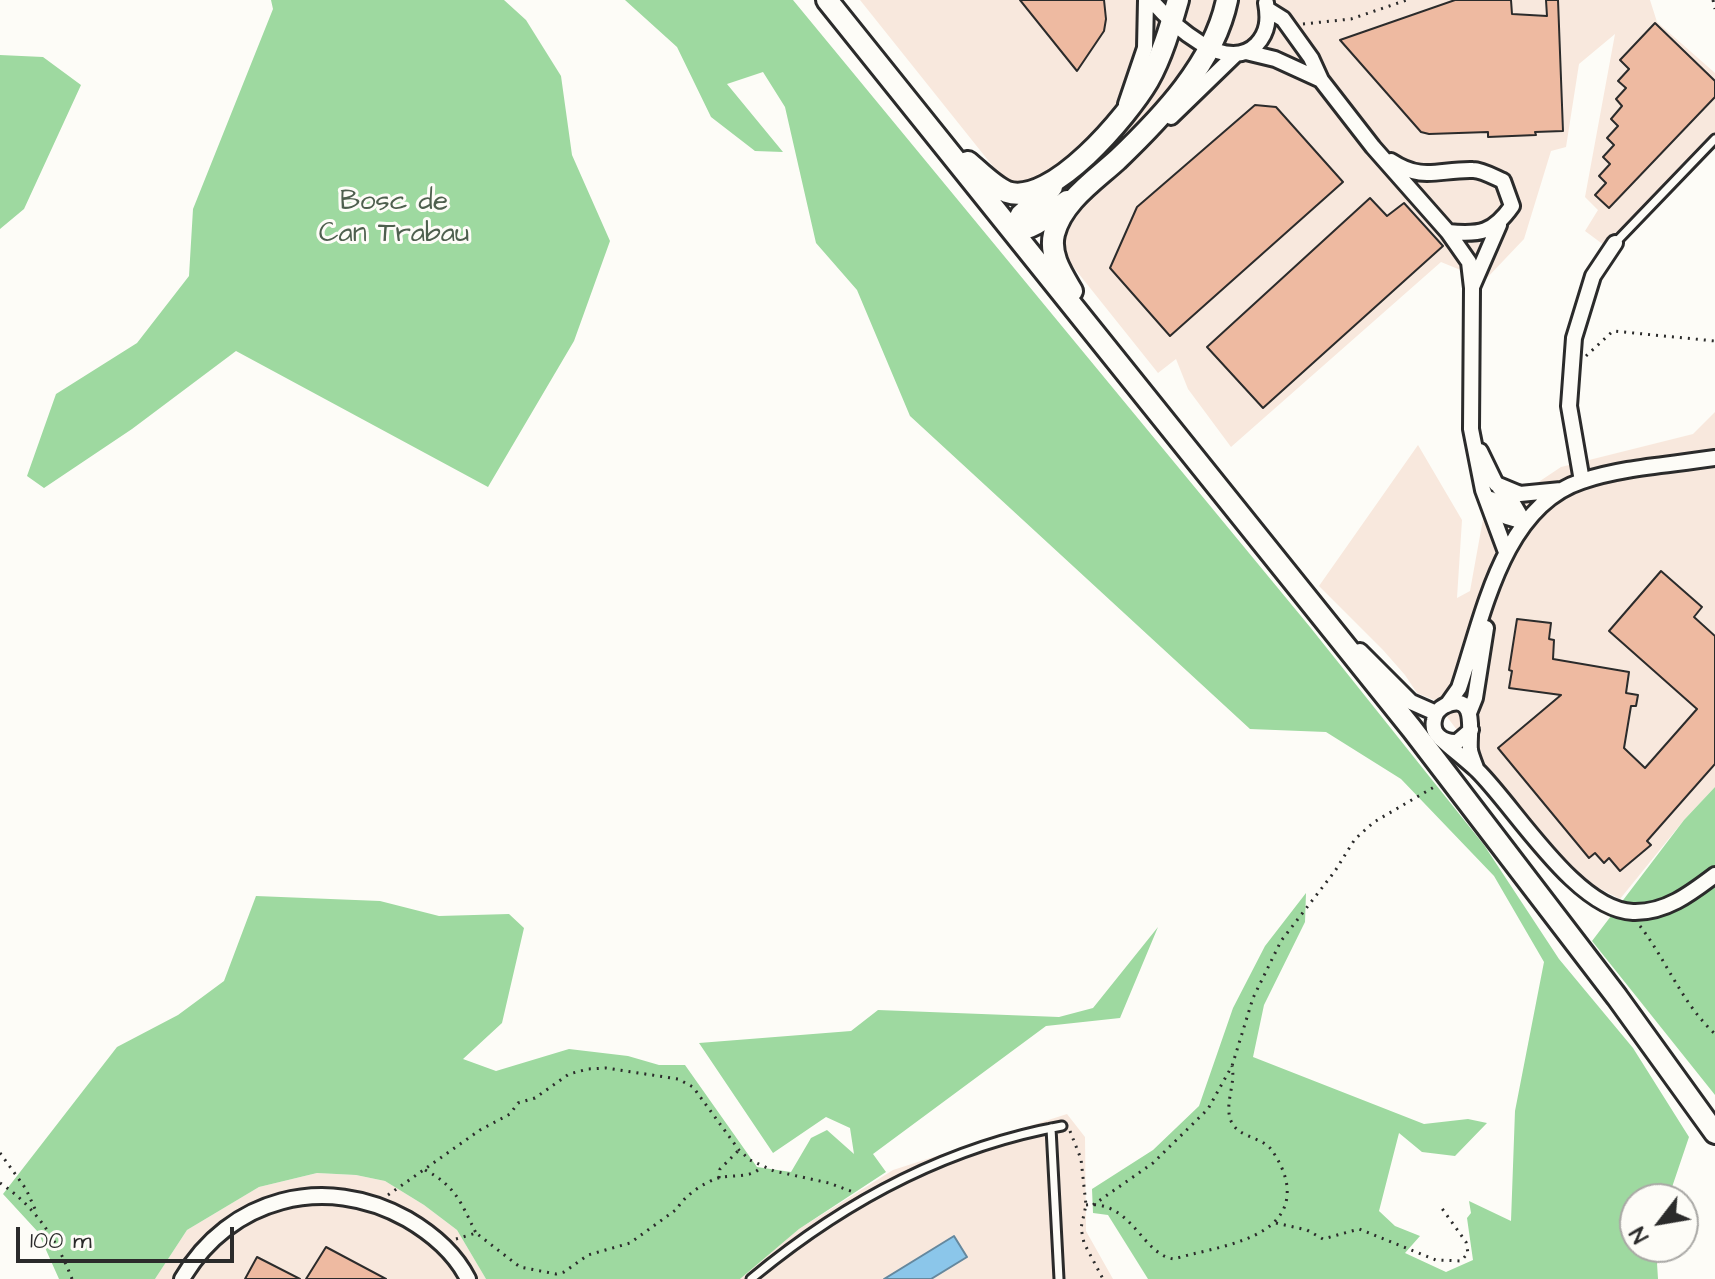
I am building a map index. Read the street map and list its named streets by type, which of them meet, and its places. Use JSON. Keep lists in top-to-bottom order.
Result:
{
  "parks": ["Bosc de Can Trabau"],
  "scale_bar": "100 m",
  "north": "bottom left"
}
